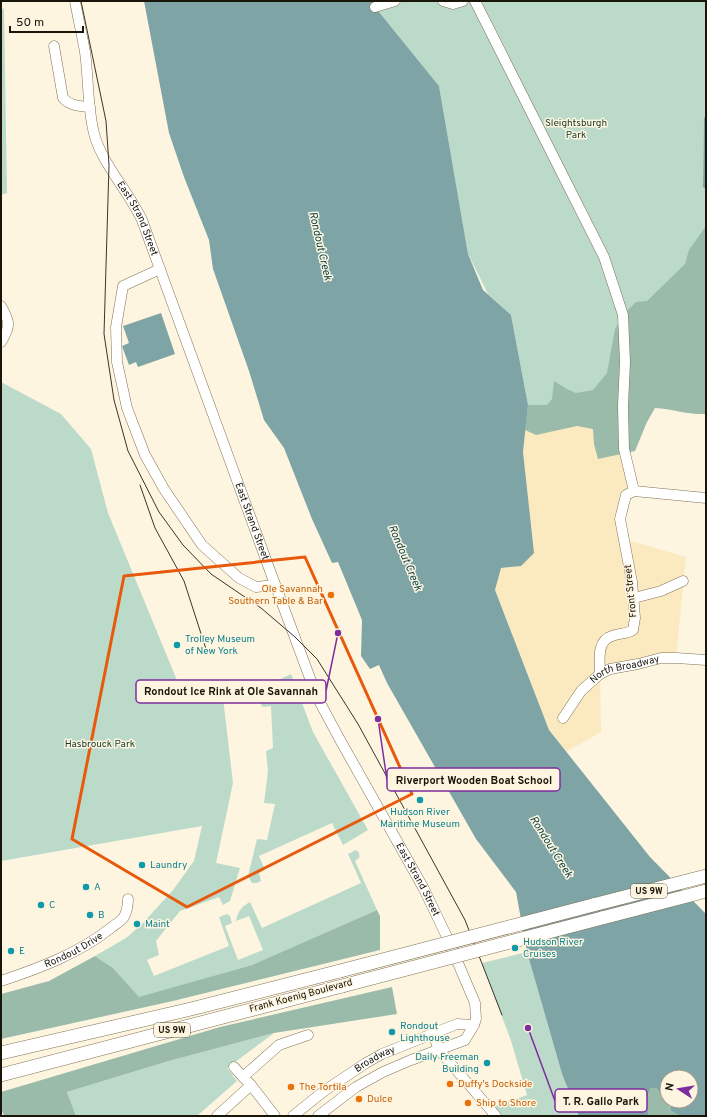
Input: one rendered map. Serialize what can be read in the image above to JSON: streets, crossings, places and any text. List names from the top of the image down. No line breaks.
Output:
{"streets":{"main road":["US 9W","Frank Koenig Boulevard"],"street":["East Strand Street","Front Street","North Broadway","Rondout Drive","Broadway"]},"crossings":[["East Strand Street","Broadway"],["Front Street","North Broadway"]],"water":["Rondout Creek"],"parks":["Sleightsburgh Park","Hasbrouck Park"],"places":["Ole Savannah Southern Table & Bar","Rondout Ice Rink at Ole Savannah","Trolley Museum of New York","Riverport Wooden Boat School","Hudson River Maritime Museum","Laundry","A","C","B","Maint","Hudson River Cruises","E","T. R. Gallo Park","Rondout Lighthouse","Daily Freeman Building","Duffy's Dockside","The Tortila","Dulce","Ship to Shore"],"scale_bar":"50 m","north":"left"}
